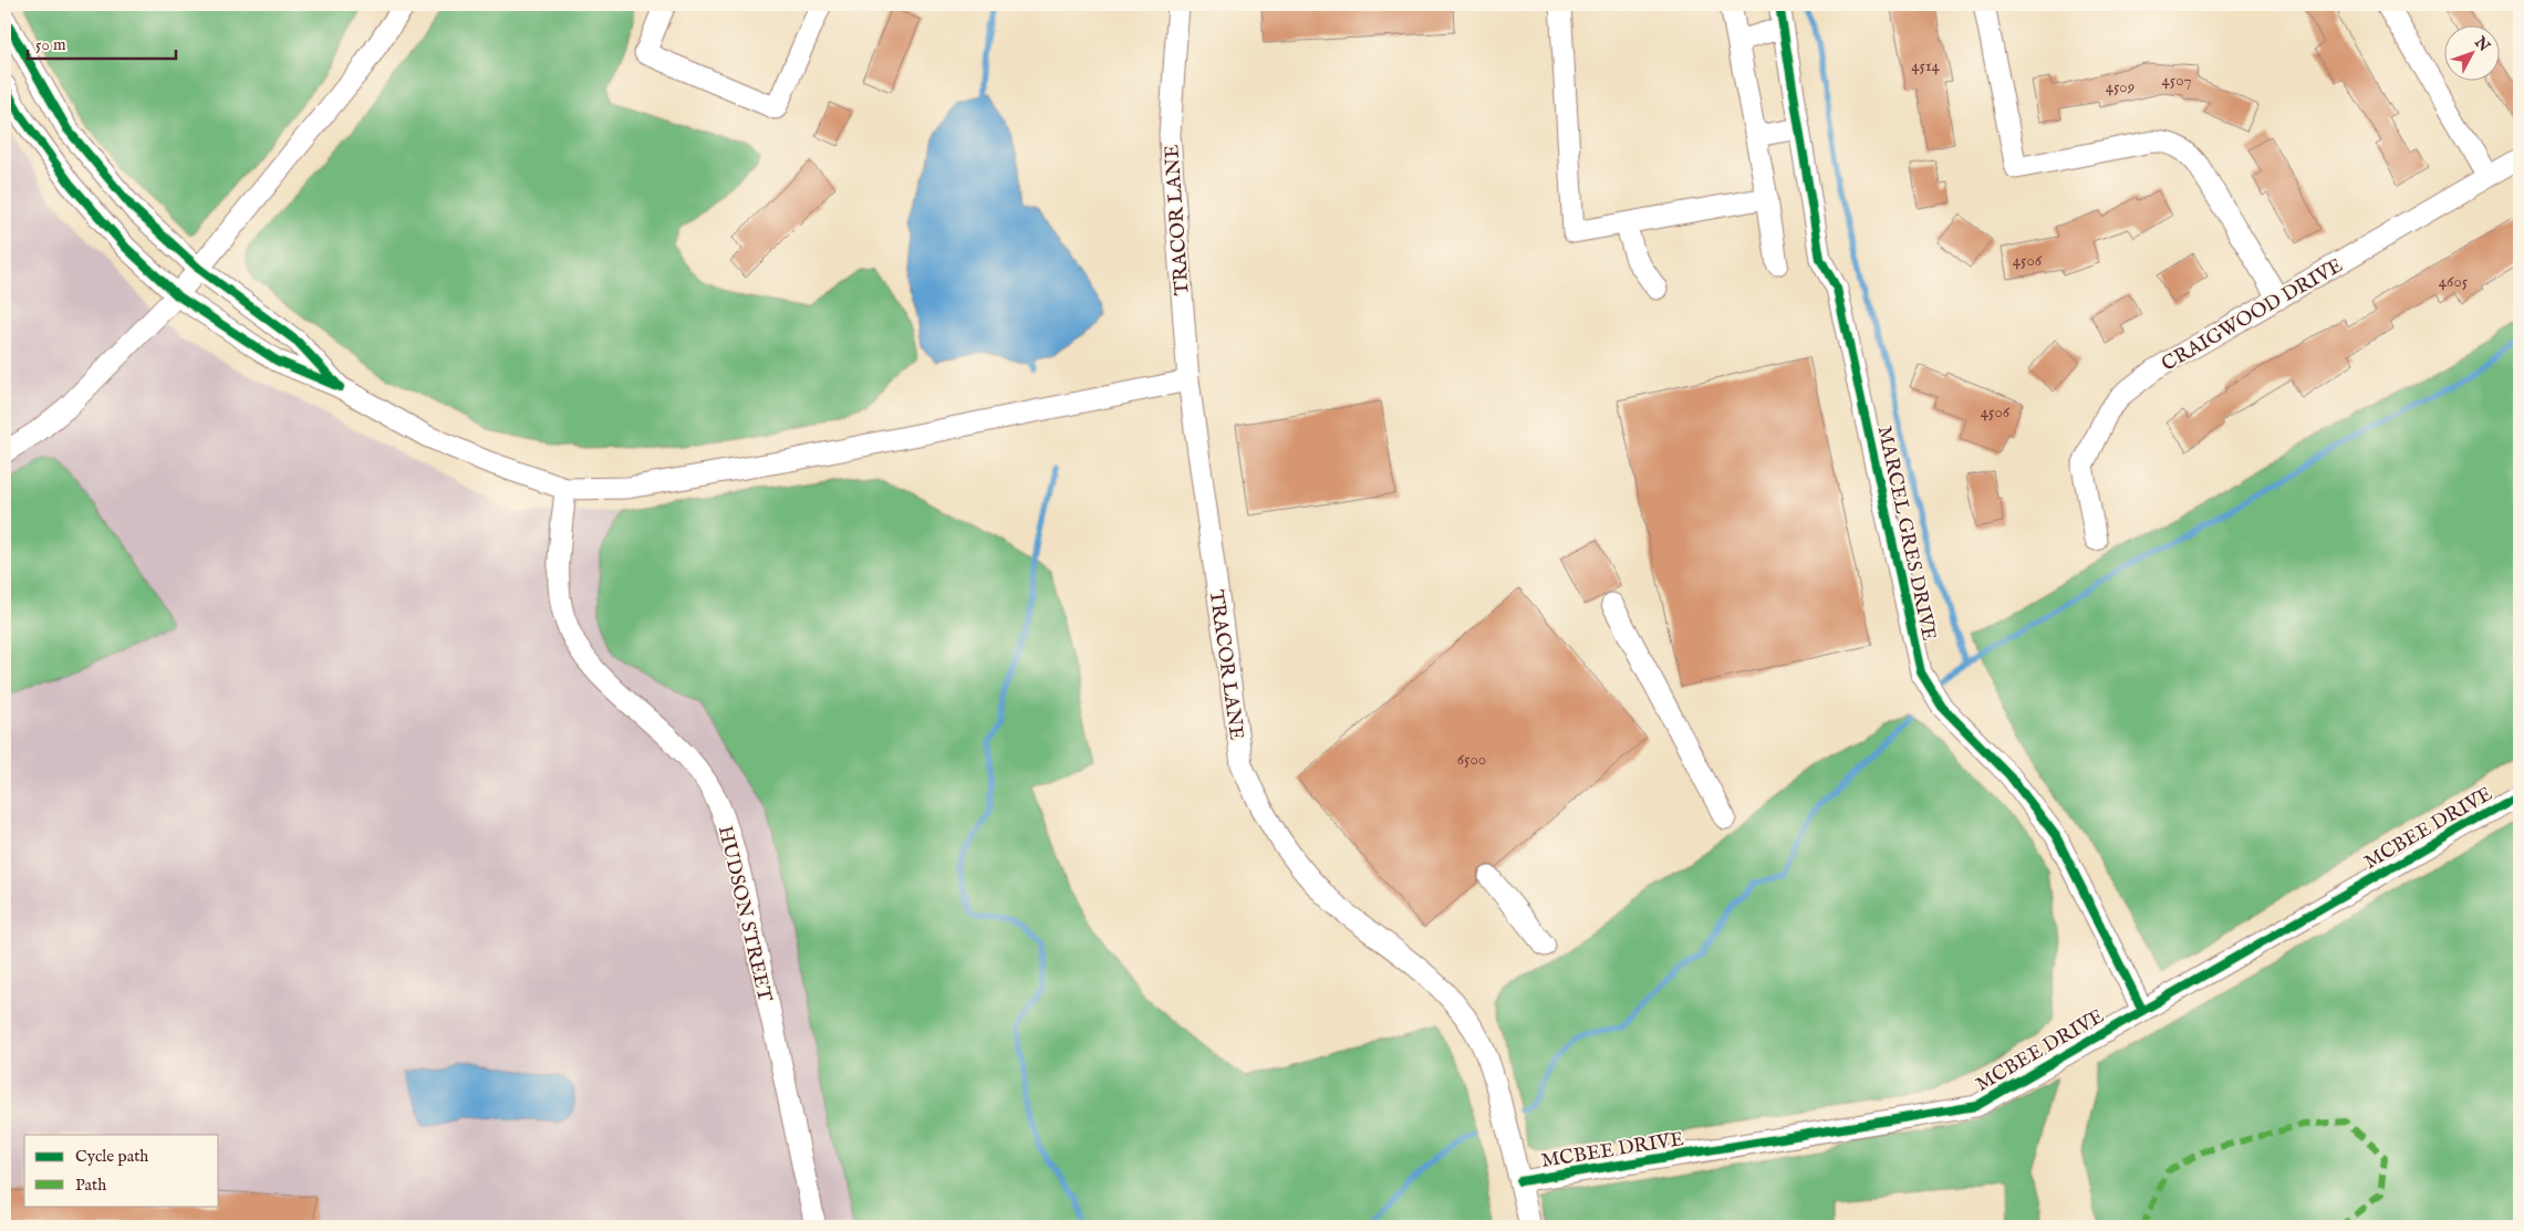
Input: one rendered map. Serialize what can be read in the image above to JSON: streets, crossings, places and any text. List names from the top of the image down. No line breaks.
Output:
{"streets":{"street":["TRACOR LANE","CRAIGWOOD DRIVE","MARCEL GRES DRIVE","MCBEE DRIVE","HUDSON STREET"]},"crossings":[["TRACOR LANE","MCBEE DRIVE"],["MARCEL GRES DRIVE","MCBEE DRIVE"]],"house_numbers":["4514","4507","4509","4506","4605","4506","6500"],"legend":["Cycle path","Path"],"scale_bar":"50 m","north":"top right"}
